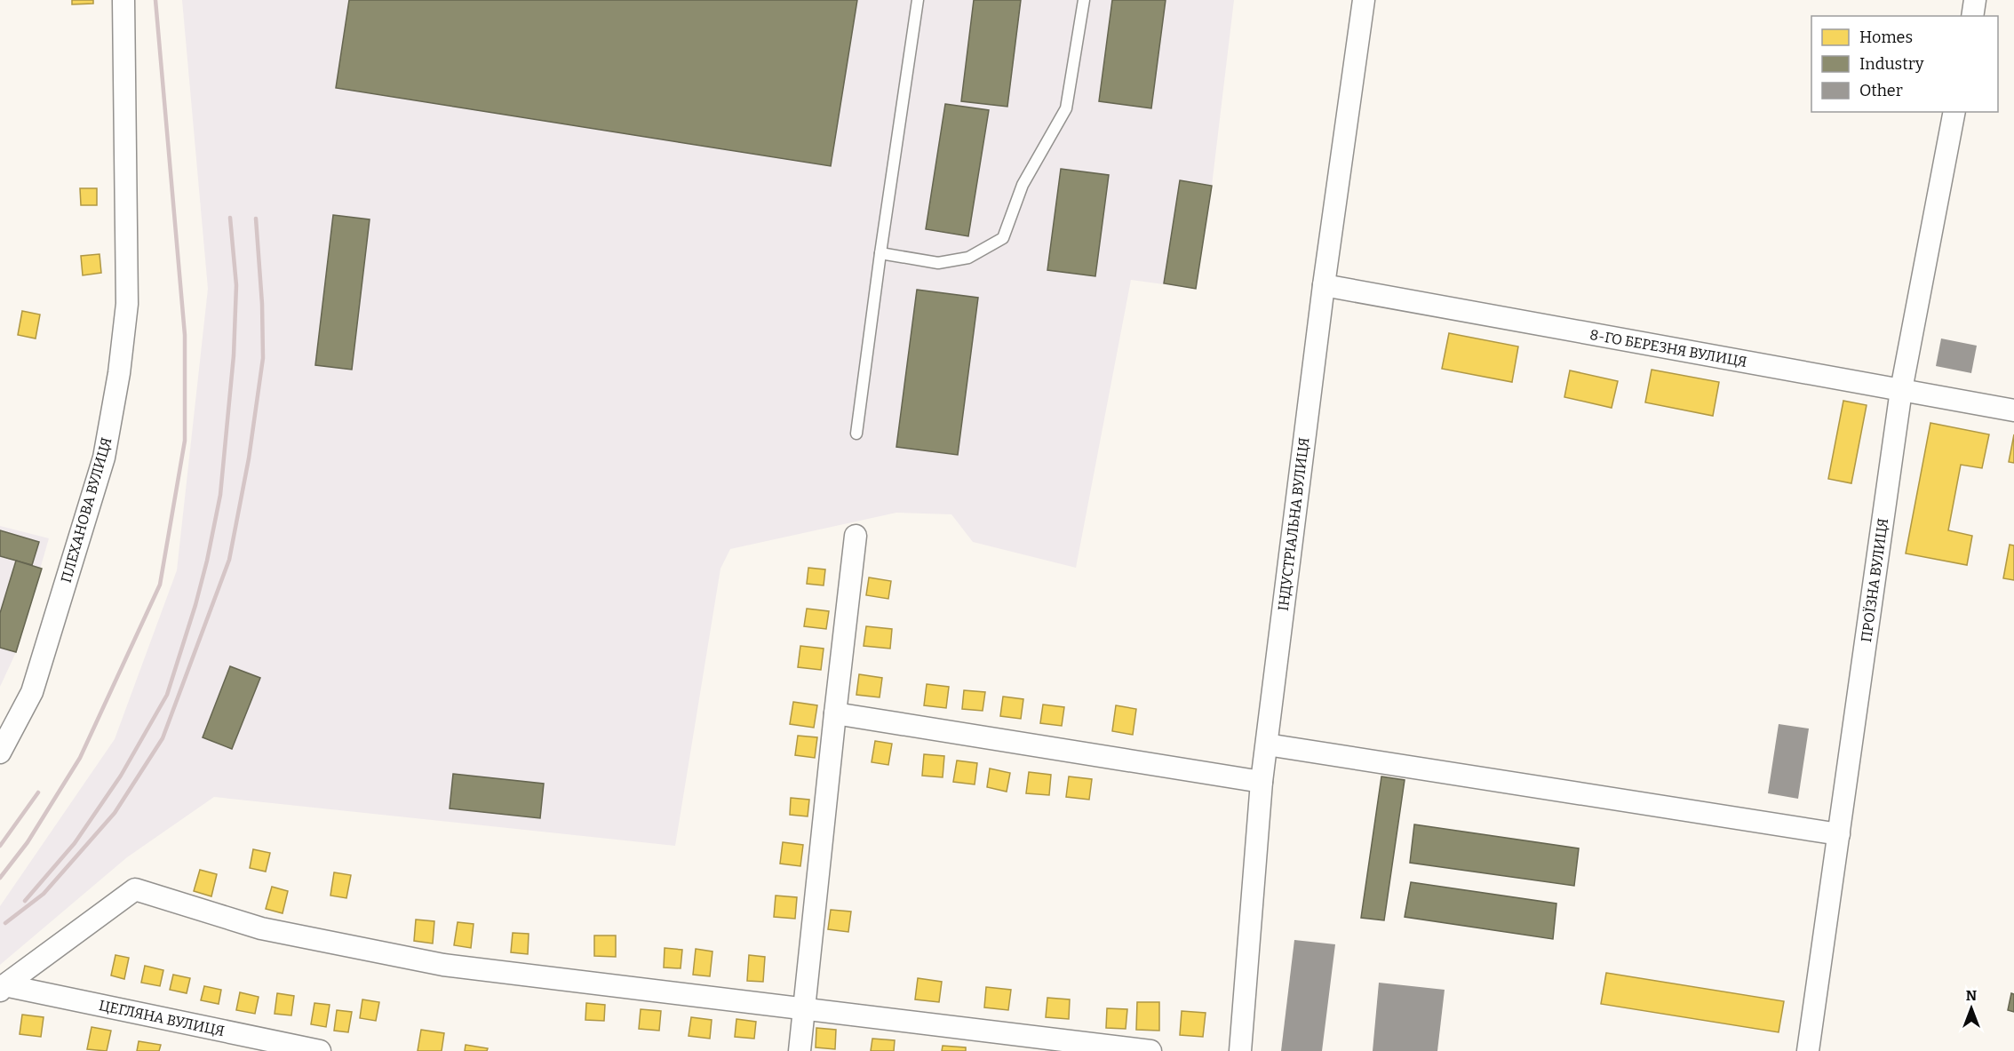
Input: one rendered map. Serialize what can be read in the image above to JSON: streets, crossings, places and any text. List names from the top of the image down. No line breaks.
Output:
{"streets":{"street":["8-ГО БЕРЕЗНЯ ВУЛИЦЯ","ПЛЕХАНОВА ВУЛИЦЯ","ІНДУСТРІАЛЬНА ВУЛИЦЯ","ПРОЇЗНА ВУЛИЦЯ","ЦЕГЛЯНА ВУЛИЦЯ"]},"crossings":[["8-ГО БЕРЕЗНЯ ВУЛИЦЯ","ІНДУСТРІАЛЬНА ВУЛИЦЯ"],["8-ГО БЕРЕЗНЯ ВУЛИЦЯ","ПРОЇЗНА ВУЛИЦЯ"]],"legend":["Homes","Industry","Other"],"north":"top"}
